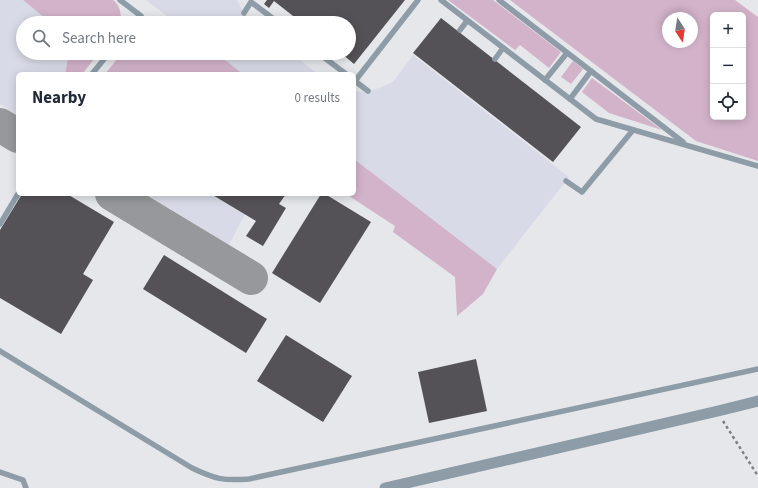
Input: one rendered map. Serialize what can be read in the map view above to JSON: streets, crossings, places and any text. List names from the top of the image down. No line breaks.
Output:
{"north":"bottom","page":{"map_buttons":["+","−"],"search":"Search here","heading":["Nearby","0 results"]}}
